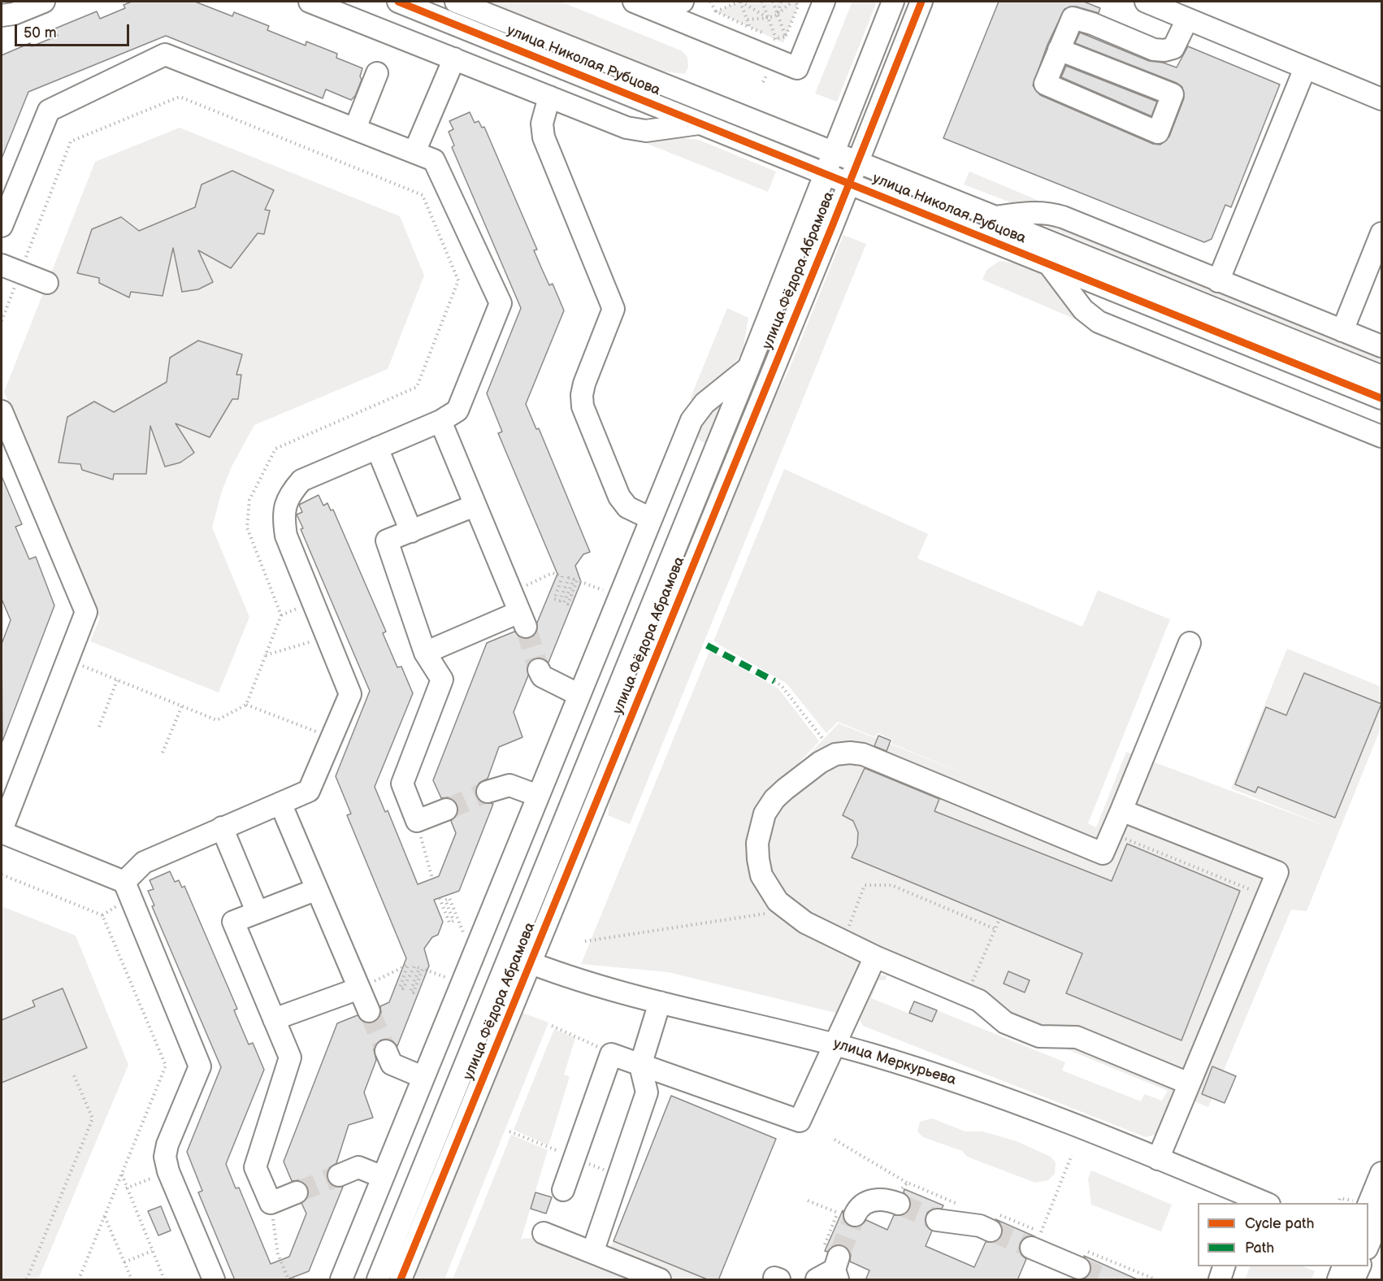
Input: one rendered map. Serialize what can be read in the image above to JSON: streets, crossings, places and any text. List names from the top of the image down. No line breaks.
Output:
{"streets":{"street":["улица Николая Рубцова","улица Фёдора Абрамова","улица Меркурьева"]},"crossings":[["улица Николая Рубцова","улица Фёдора Абрамова"],["улица Фёдора Абрамова","улица Меркурьева"]],"legend":["Cycle path","Path"],"scale_bar":"50 m"}
